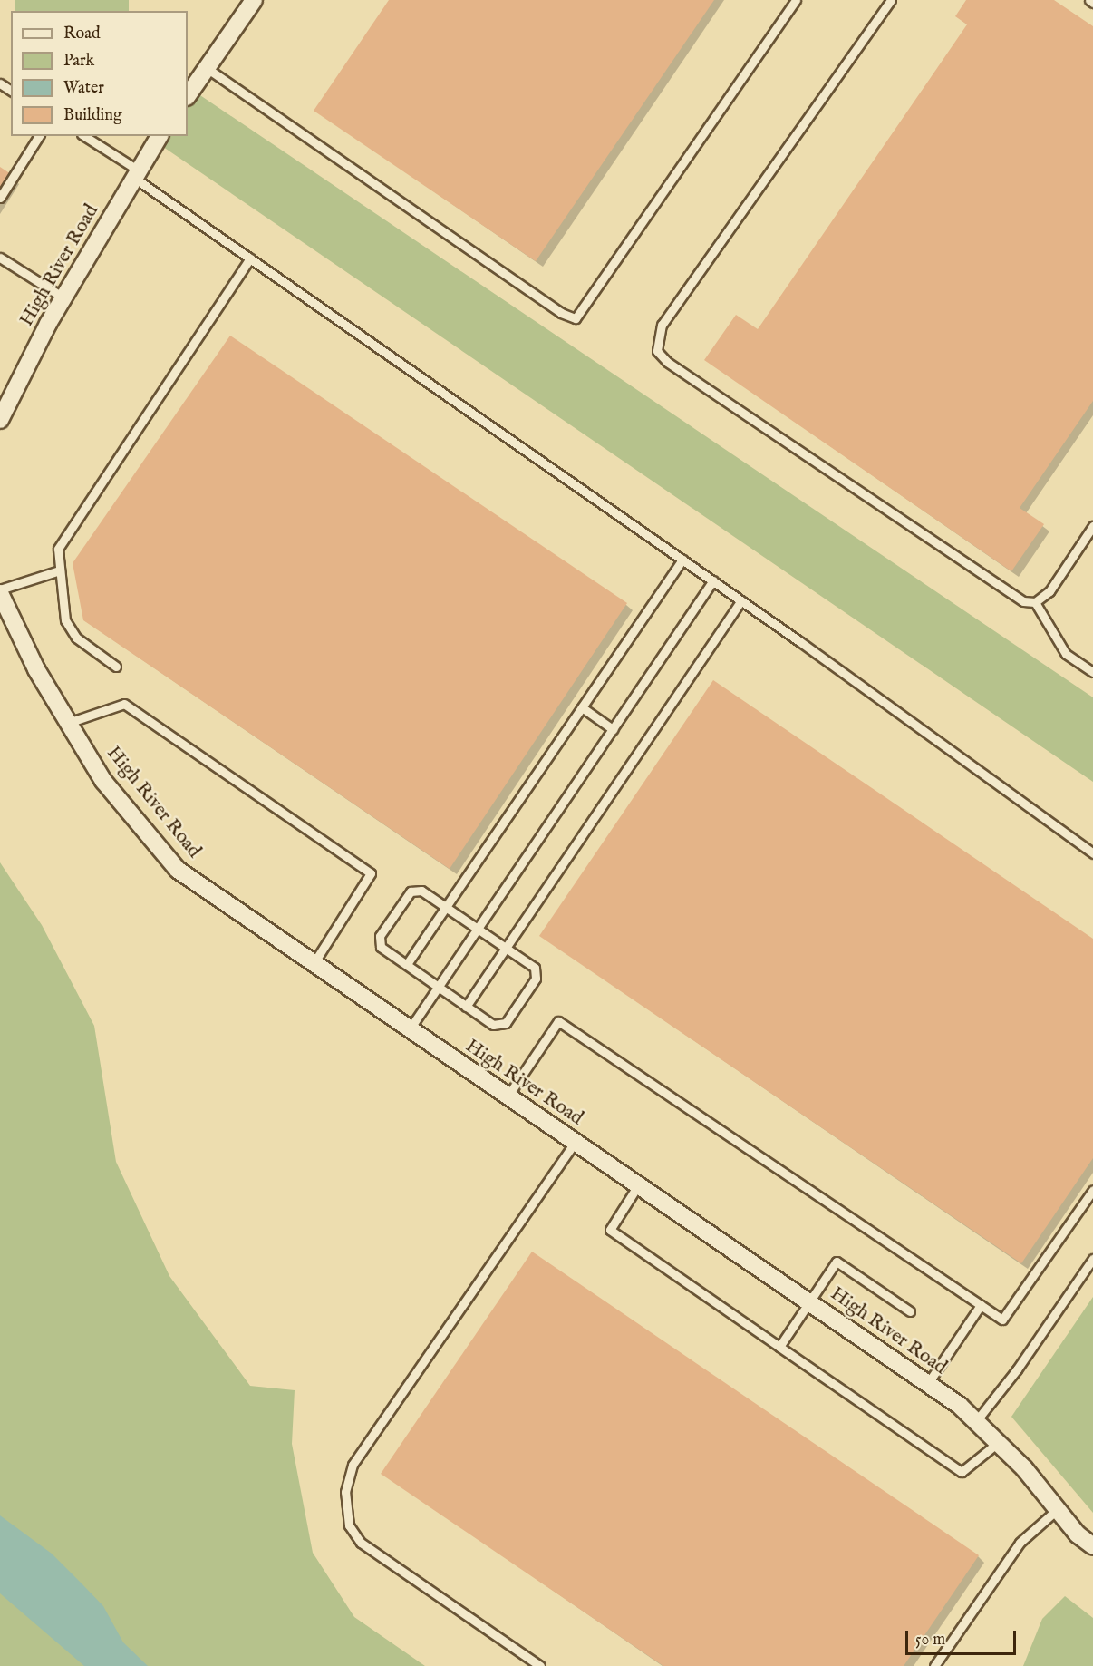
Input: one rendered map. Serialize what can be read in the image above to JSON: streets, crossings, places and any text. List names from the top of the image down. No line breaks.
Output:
{"streets":{"street":["High River Road"]},"legend":["Road","Park","Water","Building"],"scale_bar":"50 m"}
